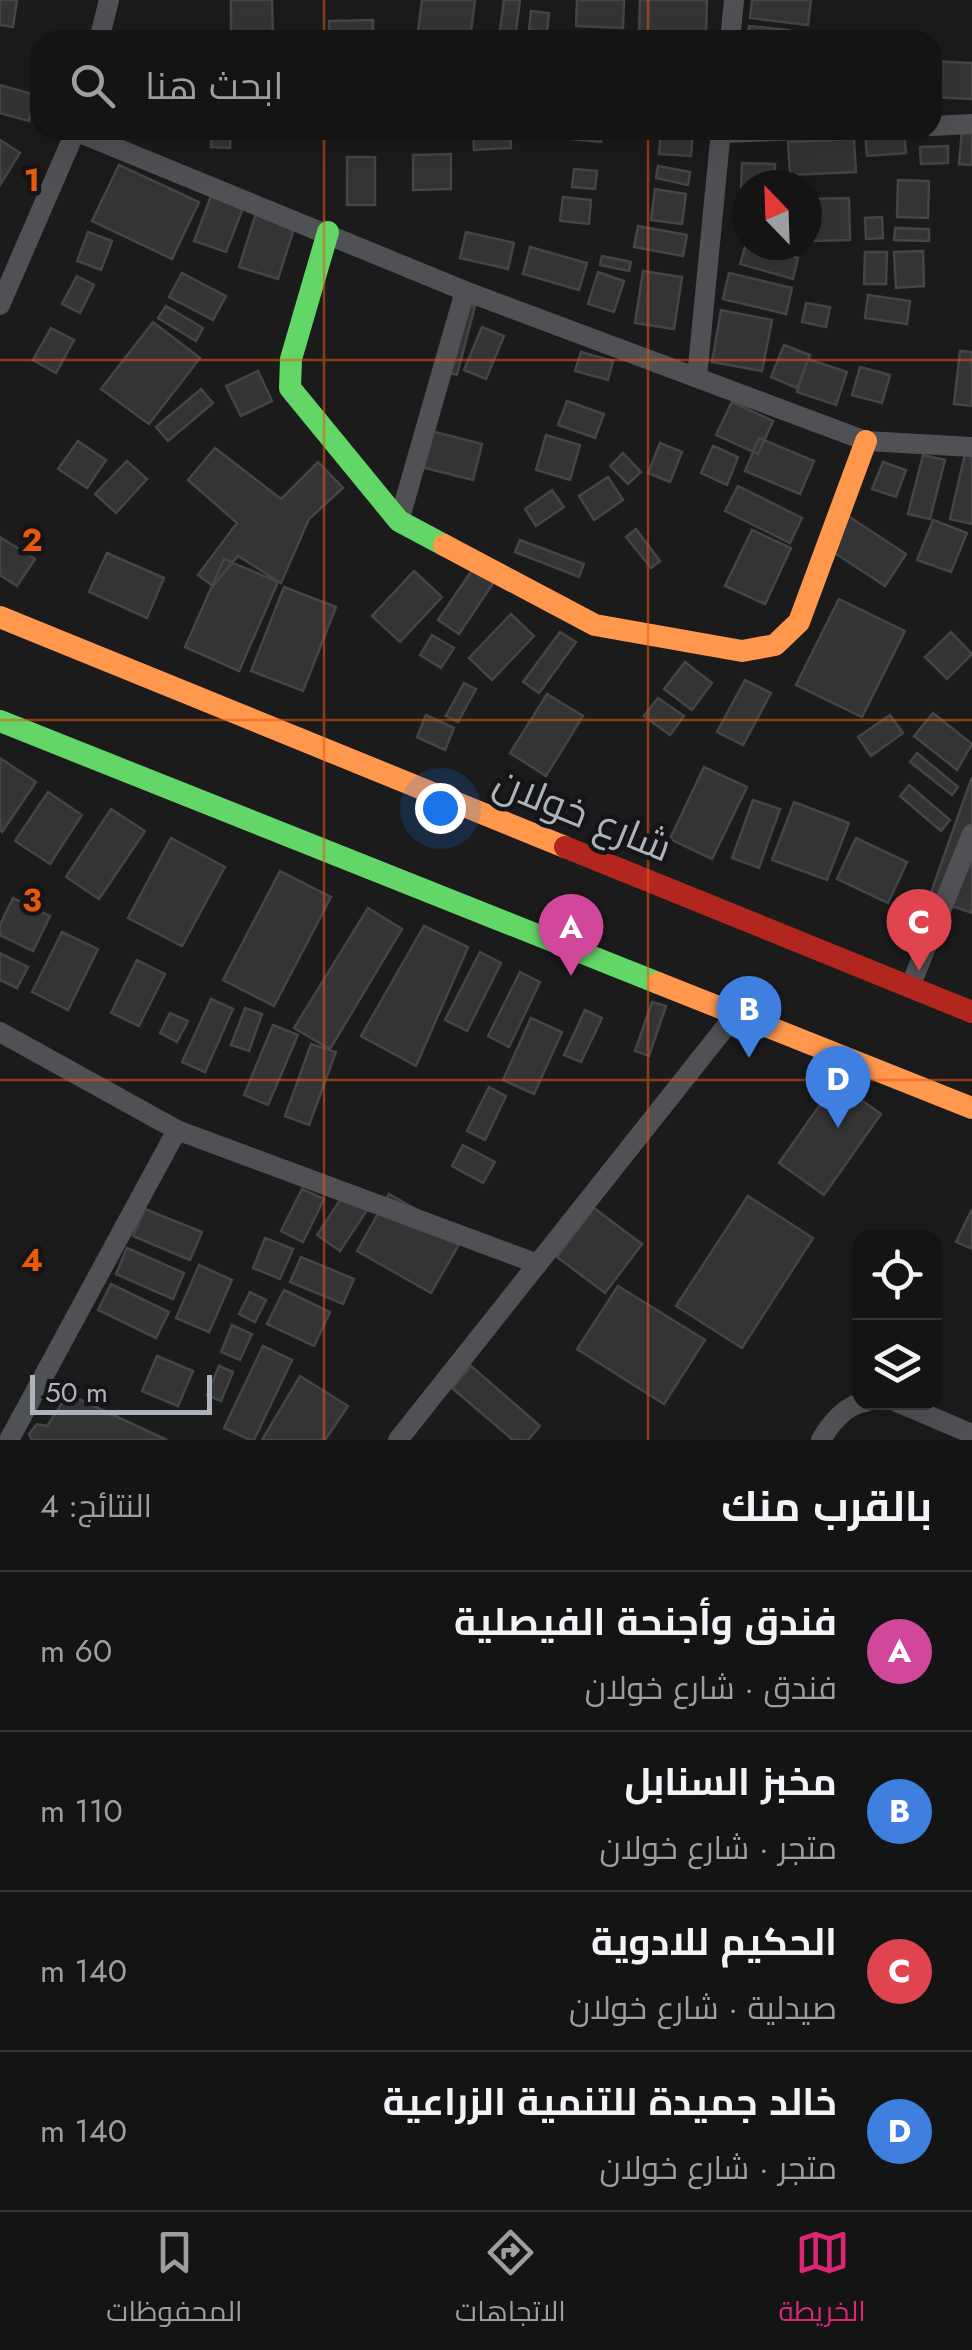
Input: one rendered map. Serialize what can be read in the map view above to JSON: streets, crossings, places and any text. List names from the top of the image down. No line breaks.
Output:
{"streets":{"main road":["شارع خولان"]},"scale_bar":"50 m","north":"top left","page":{"search":"ابحث هنا","pins":["C","A","B","D"],"scale":"50 m","heading":["بالقرب منك","النتائج: 4"],"list":[{"mark":"A","name":"فندق وأجنحة الفيصلية","note":"فندق · شارع خولان","value":"60 m"},{"mark":"B","name":"مخبز السنابل","note":"متجر · شارع خولان","value":"110 m"},{"mark":"C","name":"الحكيم للادوية","note":"صيدلية · شارع خولان","value":"140 m"},{"mark":"D","name":"خالد جميدة للتنمية الزراعية","note":"متجر · شارع خولان","value":"140 m"}],"nav":["الخريطة","الاتجاهات","المحفوظات"]},"grid":{"rows":["1","2","3","4"]}}
